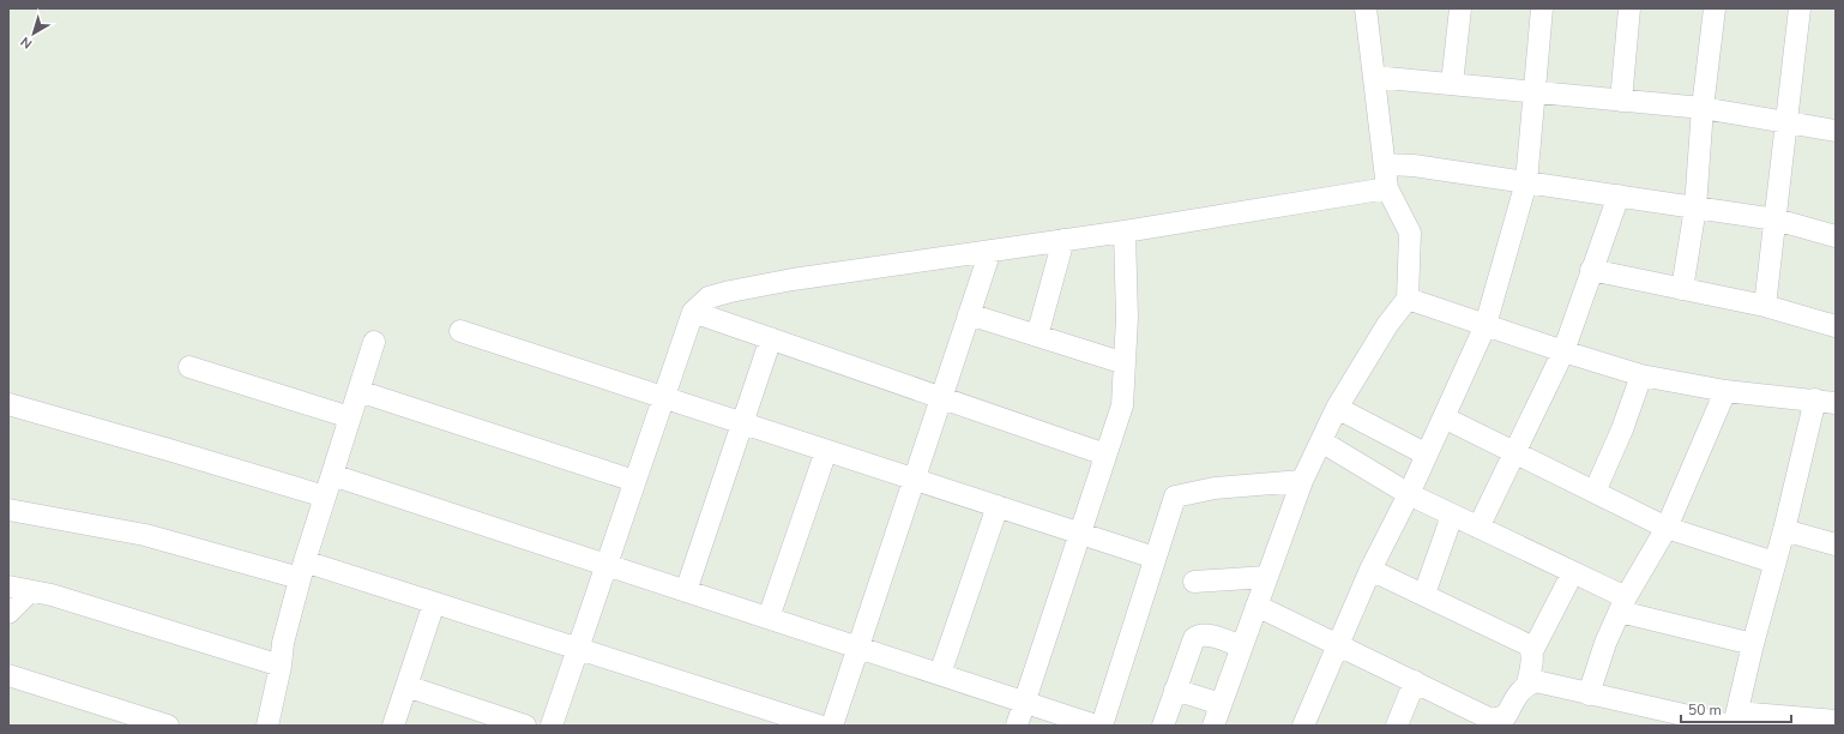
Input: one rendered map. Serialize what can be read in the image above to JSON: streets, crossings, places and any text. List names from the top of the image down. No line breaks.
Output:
{"scale_bar":"50 m","north":"bottom left"}
